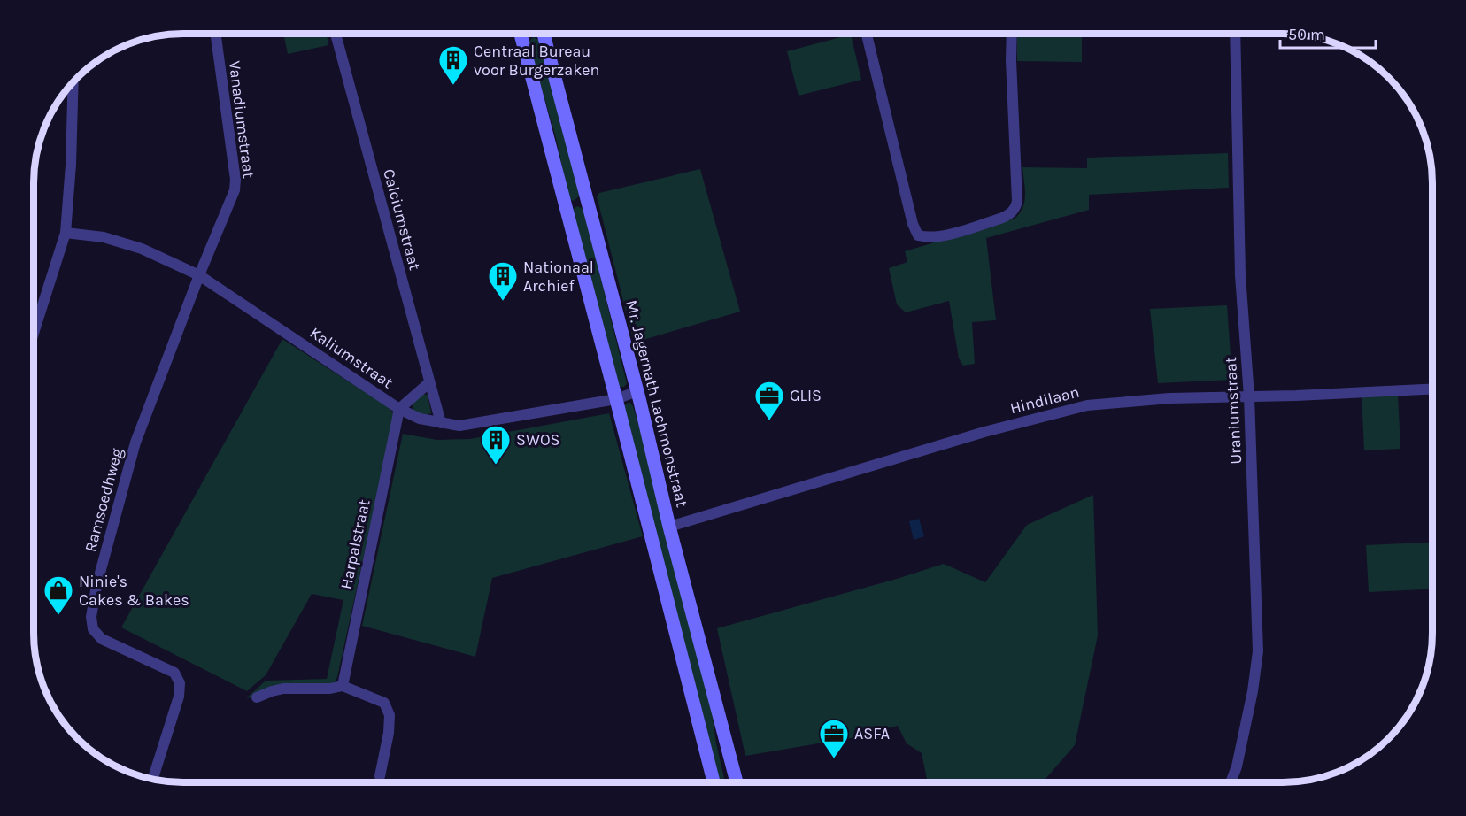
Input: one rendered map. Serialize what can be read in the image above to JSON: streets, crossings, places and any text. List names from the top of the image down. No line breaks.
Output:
{"streets":{"main road":["Mr. Jagernath Lachmonstraat"],"street":["Vanadiumstraat","Calciumstraat","Kaliumstraat","Hindilaan","Uraniumstraat","Ramsoedhweg","Harpalstraat"]},"crossings":[["Vanadiumstraat","Kaliumstraat"],["Vanadiumstraat","Ramsoedhweg"],["Calciumstraat","Kaliumstraat"],["Kaliumstraat","Mr. Jagernath Lachmonstraat"],["Kaliumstraat","Ramsoedhweg"],["Kaliumstraat","Harpalstraat"],["Hindilaan","Mr. Jagernath Lachmonstraat"],["Hindilaan","Uraniumstraat"]],"places":{"building":["Centraal Bureau voor Burgerzaken","Nationaal Archief","SWOS"],"office":["GLIS","ASFA"],"shop":["Ninie's Cakes & Bakes"]},"scale_bar":"50 m"}
